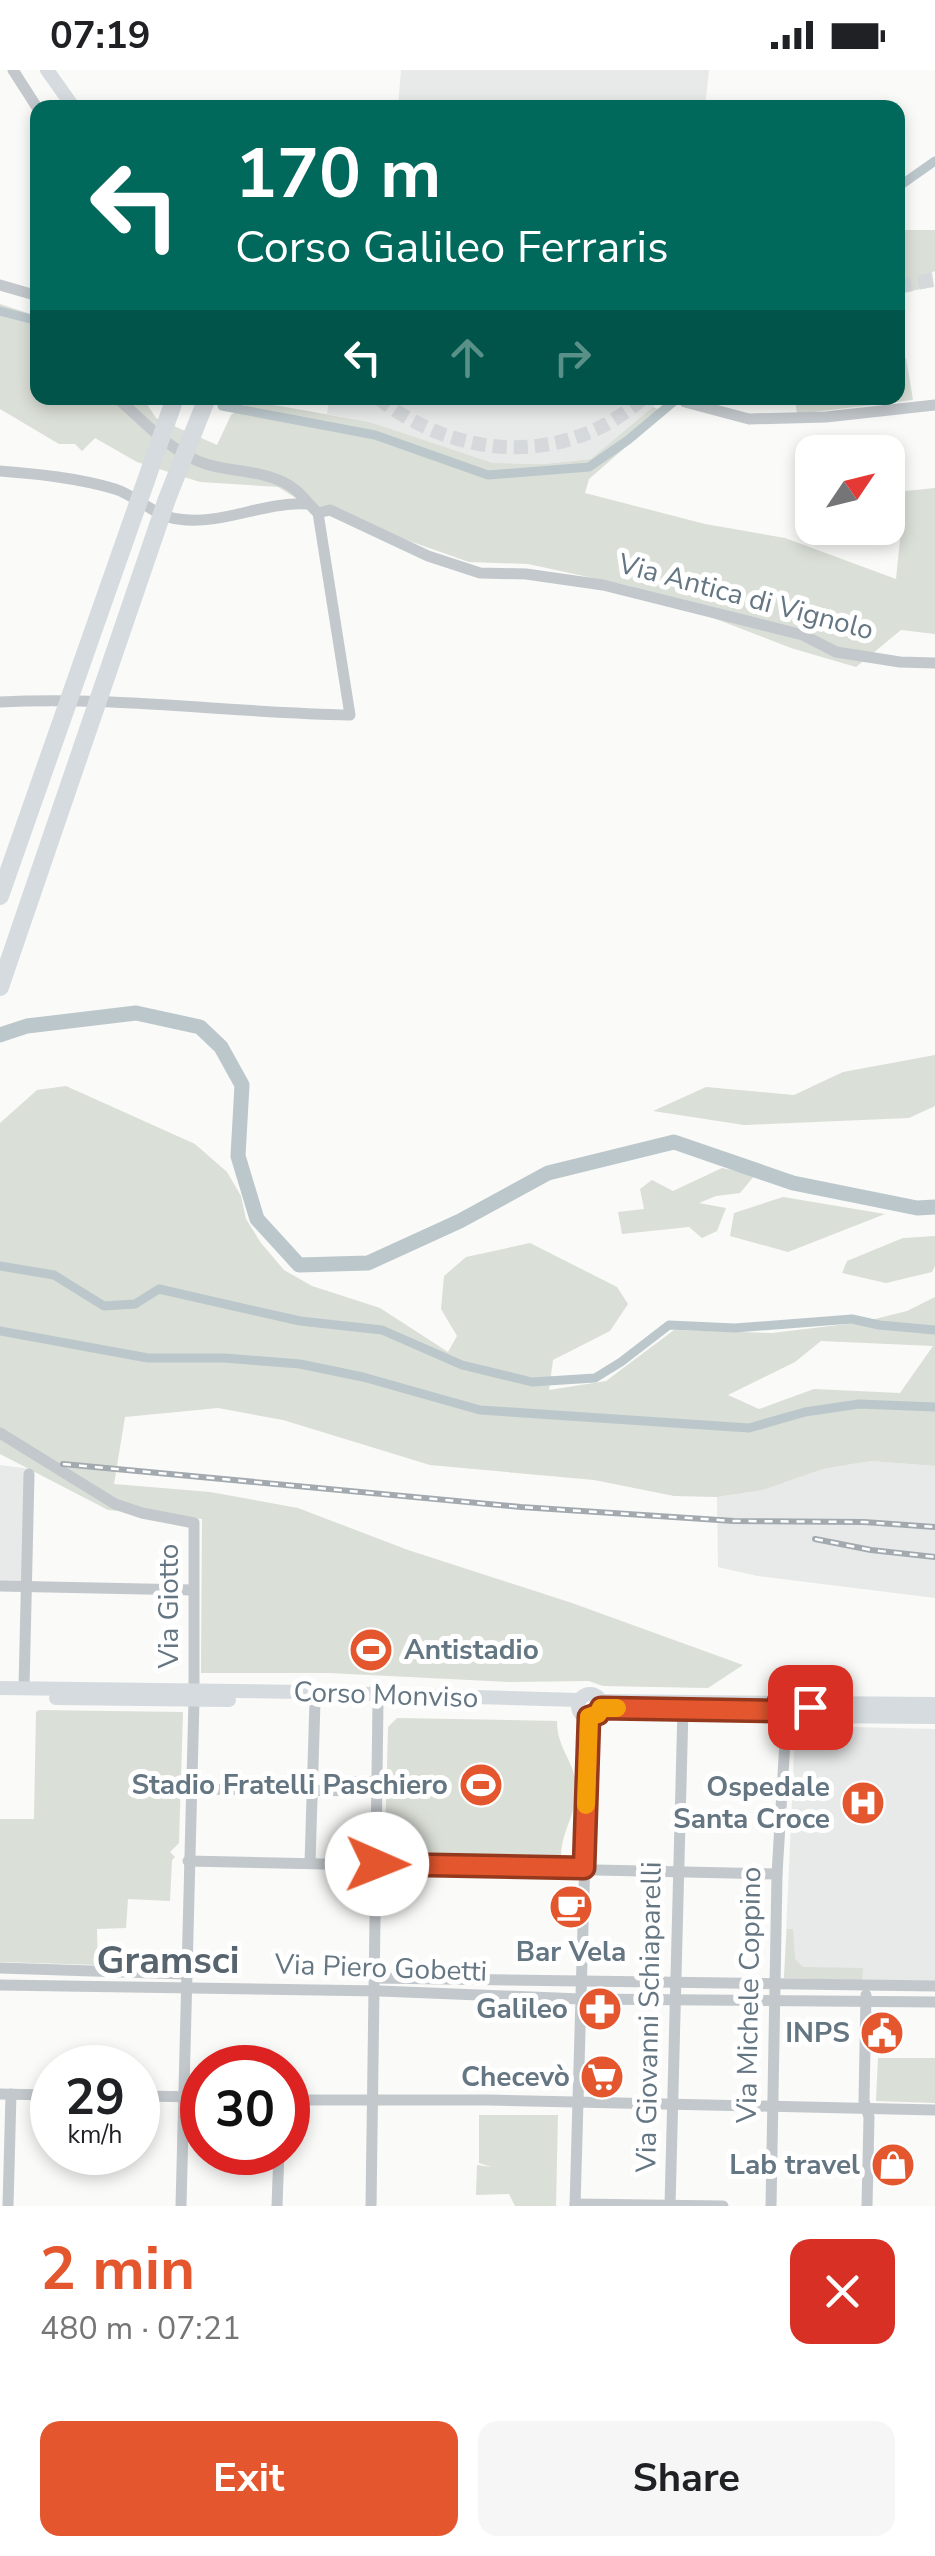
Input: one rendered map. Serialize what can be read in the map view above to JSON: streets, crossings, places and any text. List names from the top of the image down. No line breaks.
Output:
{"streets":{"main road":["Corso Monviso"],"street":["Via Antica di Vignolo","Via Giotto","Via Piero Gobetti","Via Michele Coppino","Via Giovanni Schiaparelli"]},"crossings":[["Via Giotto","Corso Monviso"],["Via Giotto","Via Piero Gobetti"],["Corso Monviso","Via Michele Coppino"],["Corso Monviso","Via Giovanni Schiaparelli"],["Via Piero Gobetti","Via Michele Coppino"],["Via Piero Gobetti","Via Giovanni Schiaparelli"]],"districts":["Gramsci"],"places":{"sports":["Antistadio","Stadio Fratelli Paschiero"],"hospital":["Ospedale Santa Croce"],"cafe":["Bar Vela"],"pharmacy":["Galileo"],"public building":["INPS"],"supermarket":["Checevò"],"shop":["Lab travel"]},"north":"top right","page":{"status":"07:19","turn":["170 m","Corso Galileo Ferraris"],"speed":"29 km/h","limit":"30","heading":["2 min","480 m · 07:21"],"buttons":["Exit","Share"]}}
